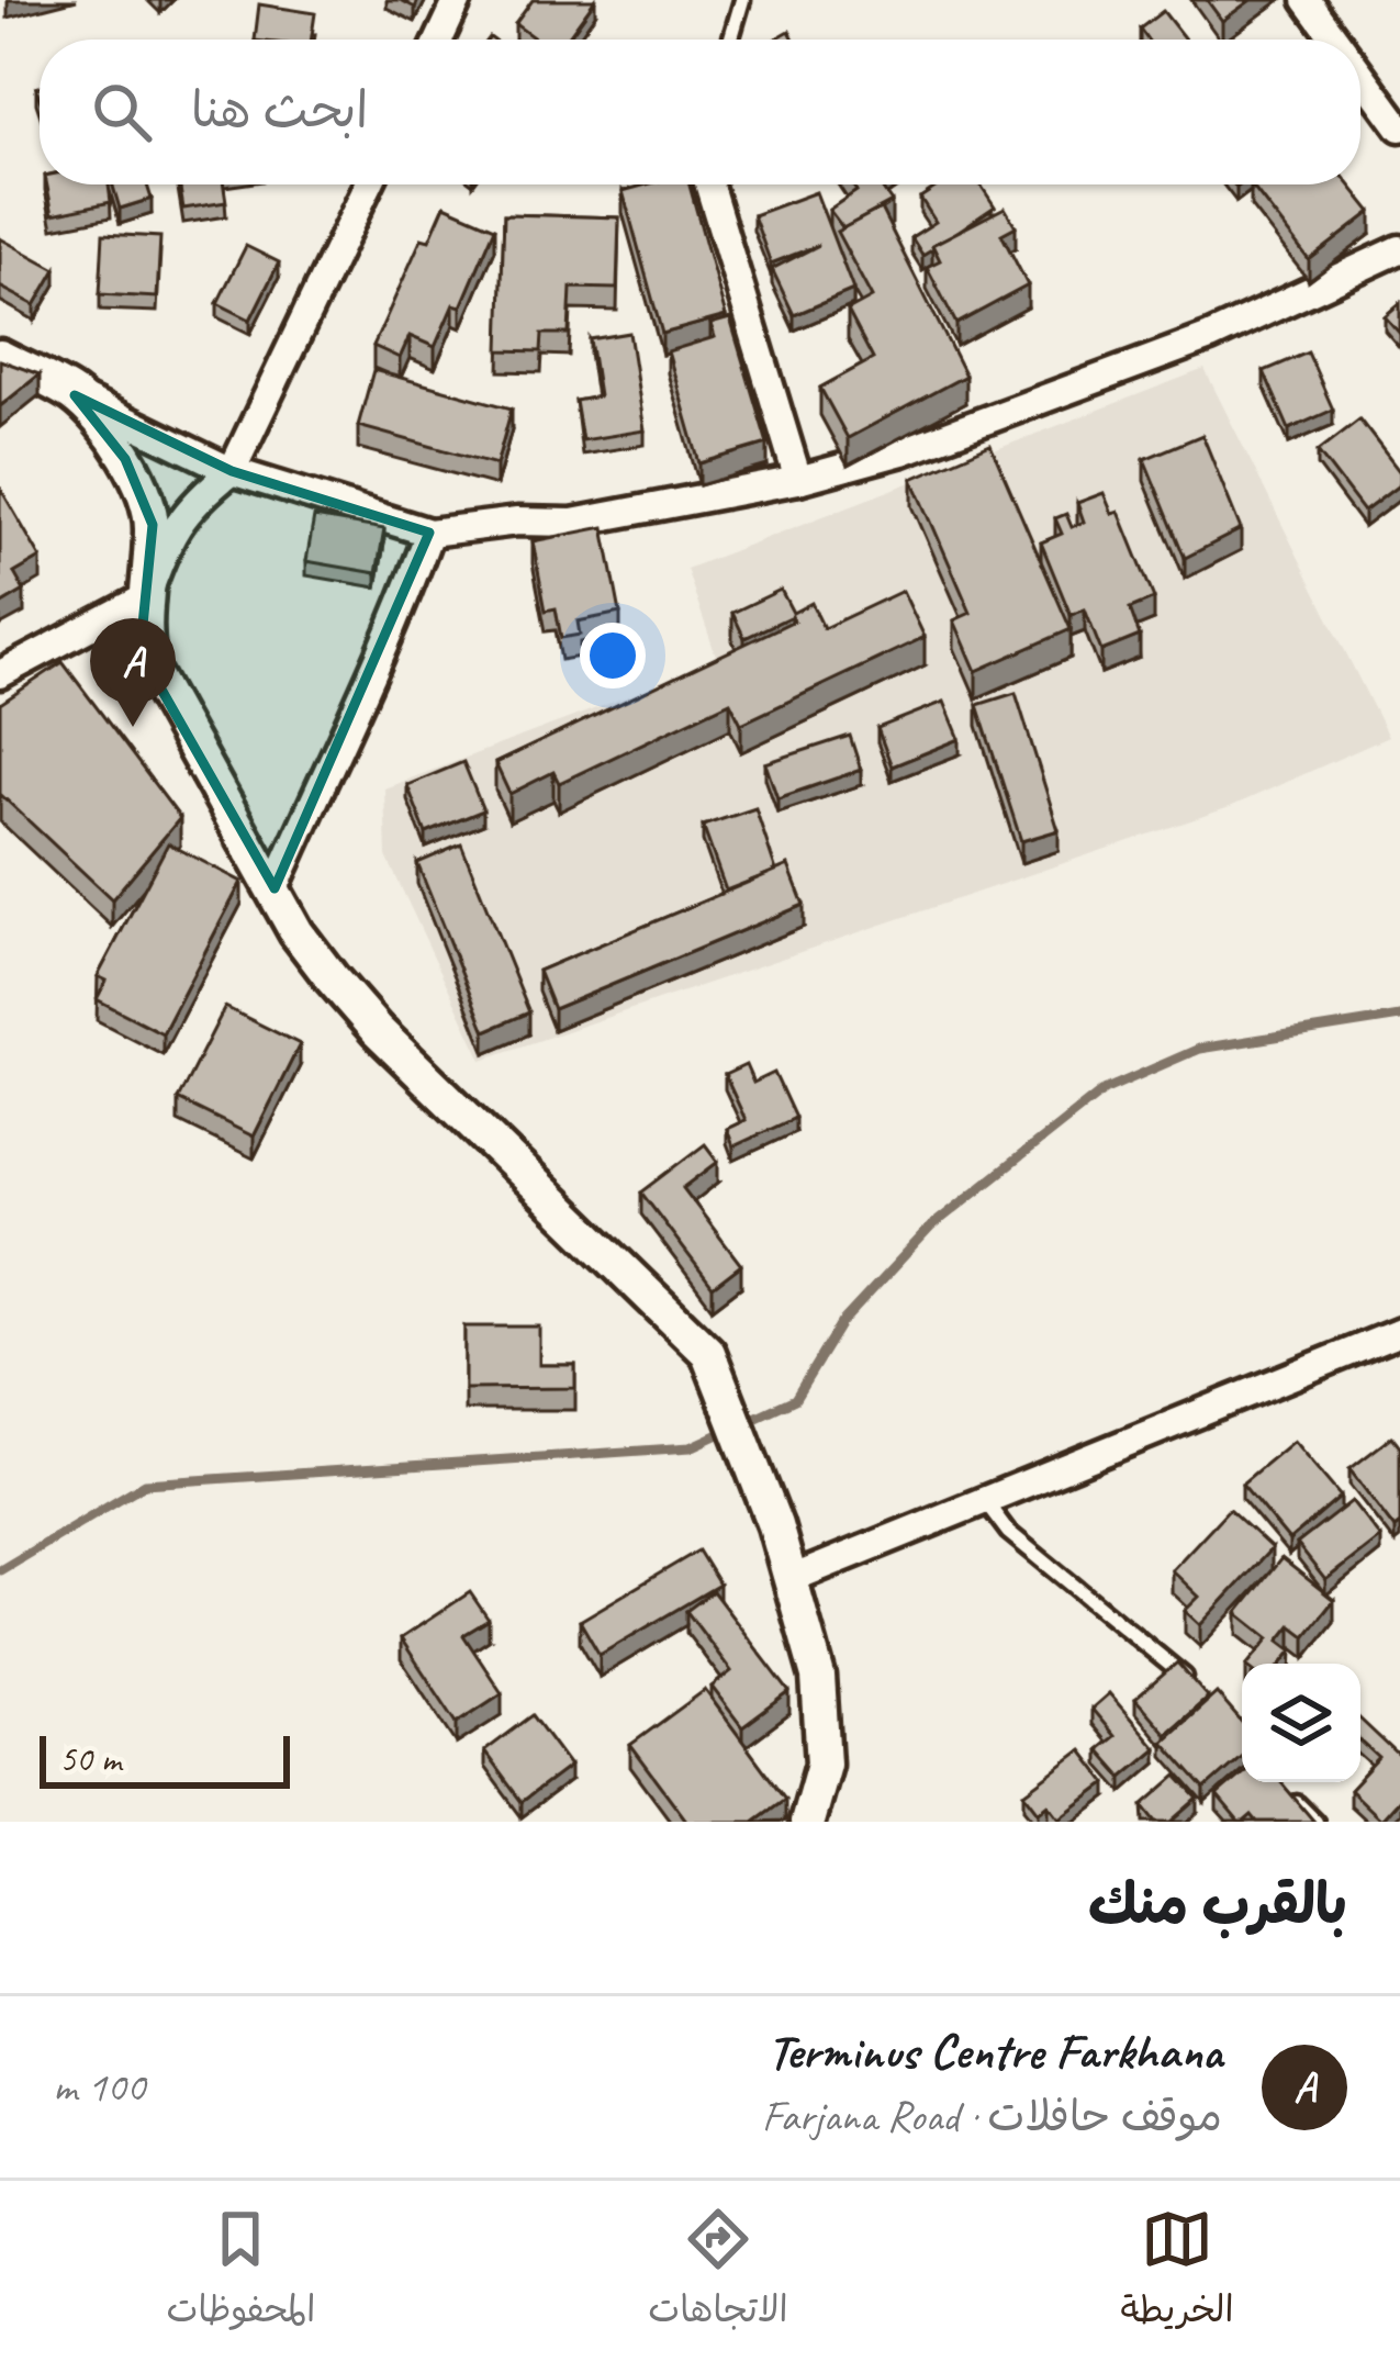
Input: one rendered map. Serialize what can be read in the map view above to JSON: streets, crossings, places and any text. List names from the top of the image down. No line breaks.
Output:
{"scale_bar":"50 m","page":{"search":"ابحث هنا","pins":"A","scale":"50 m","heading":"بالقرب منك","list":[{"mark":"A","name":"Terminus Centre Farkhana","note":"موقف حافلات · Farjana Road","value":"100 m"}],"nav":["الخريطة","الاتجاهات","المحفوظات"]}}
